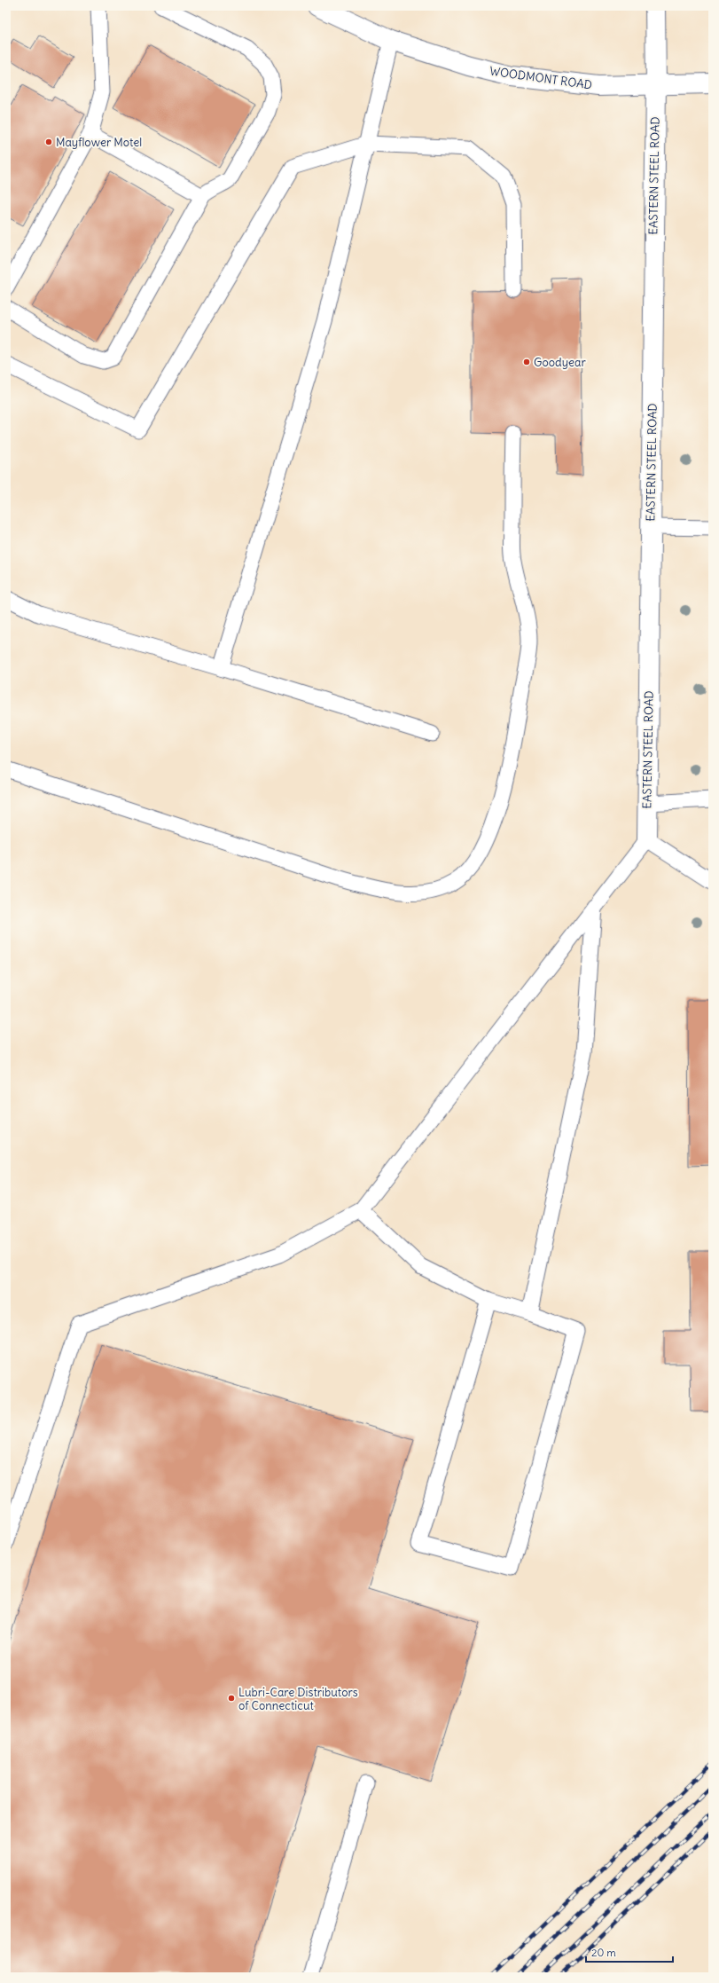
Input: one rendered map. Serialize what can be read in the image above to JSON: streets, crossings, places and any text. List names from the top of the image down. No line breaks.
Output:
{"streets":{"street":["WOODMONT ROAD","EASTERN STEEL ROAD"]},"crossings":[["WOODMONT ROAD","EASTERN STEEL ROAD"]],"places":["Mayflower Motel","Goodyear","Lubri-Care Distributors of Connecticut"],"scale_bar":"20 m"}
